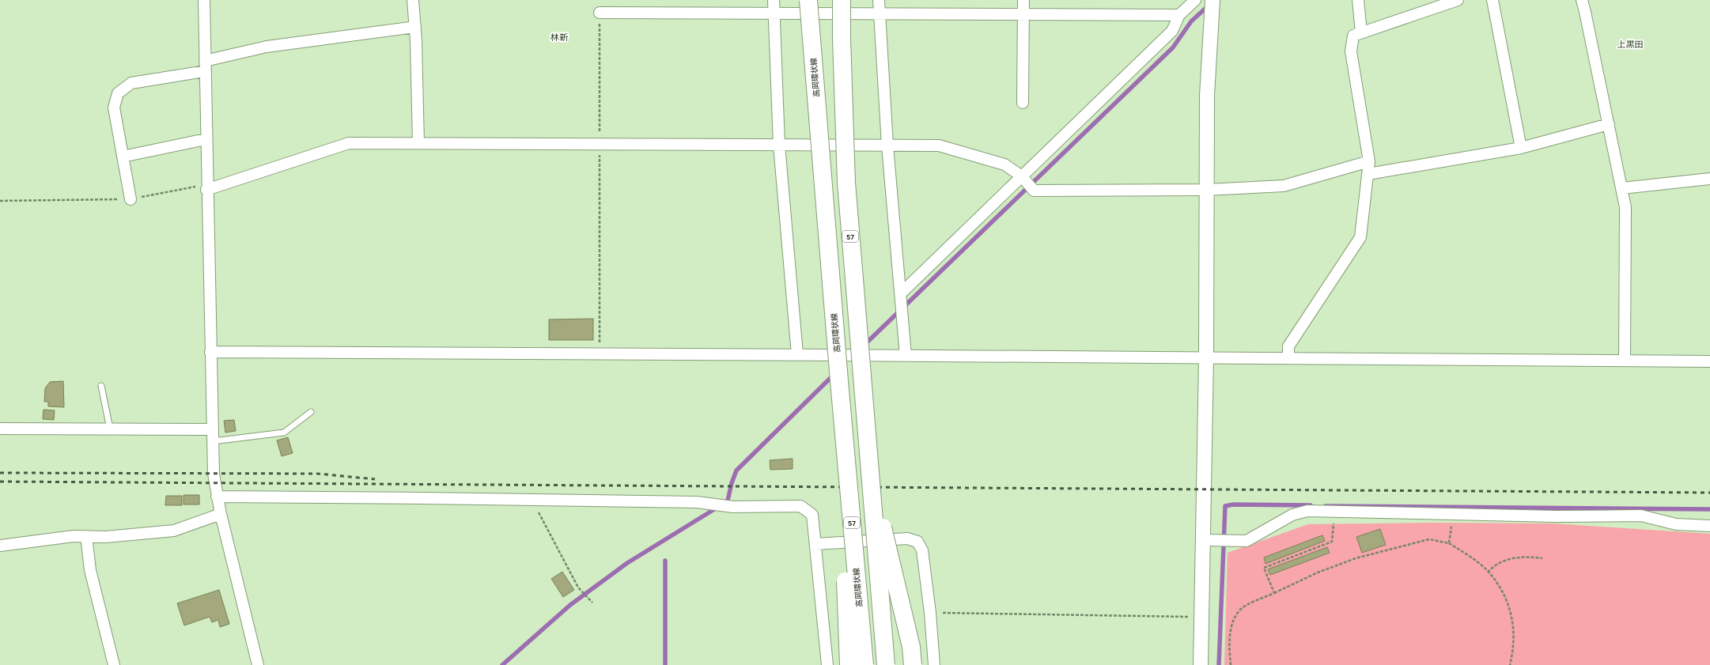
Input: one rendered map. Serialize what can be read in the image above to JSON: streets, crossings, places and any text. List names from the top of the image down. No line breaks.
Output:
{"streets":{"main road":["高岡環状線","57"]},"crossings":[["高岡環状線","57"]],"districts":["林新","上黒田"]}
